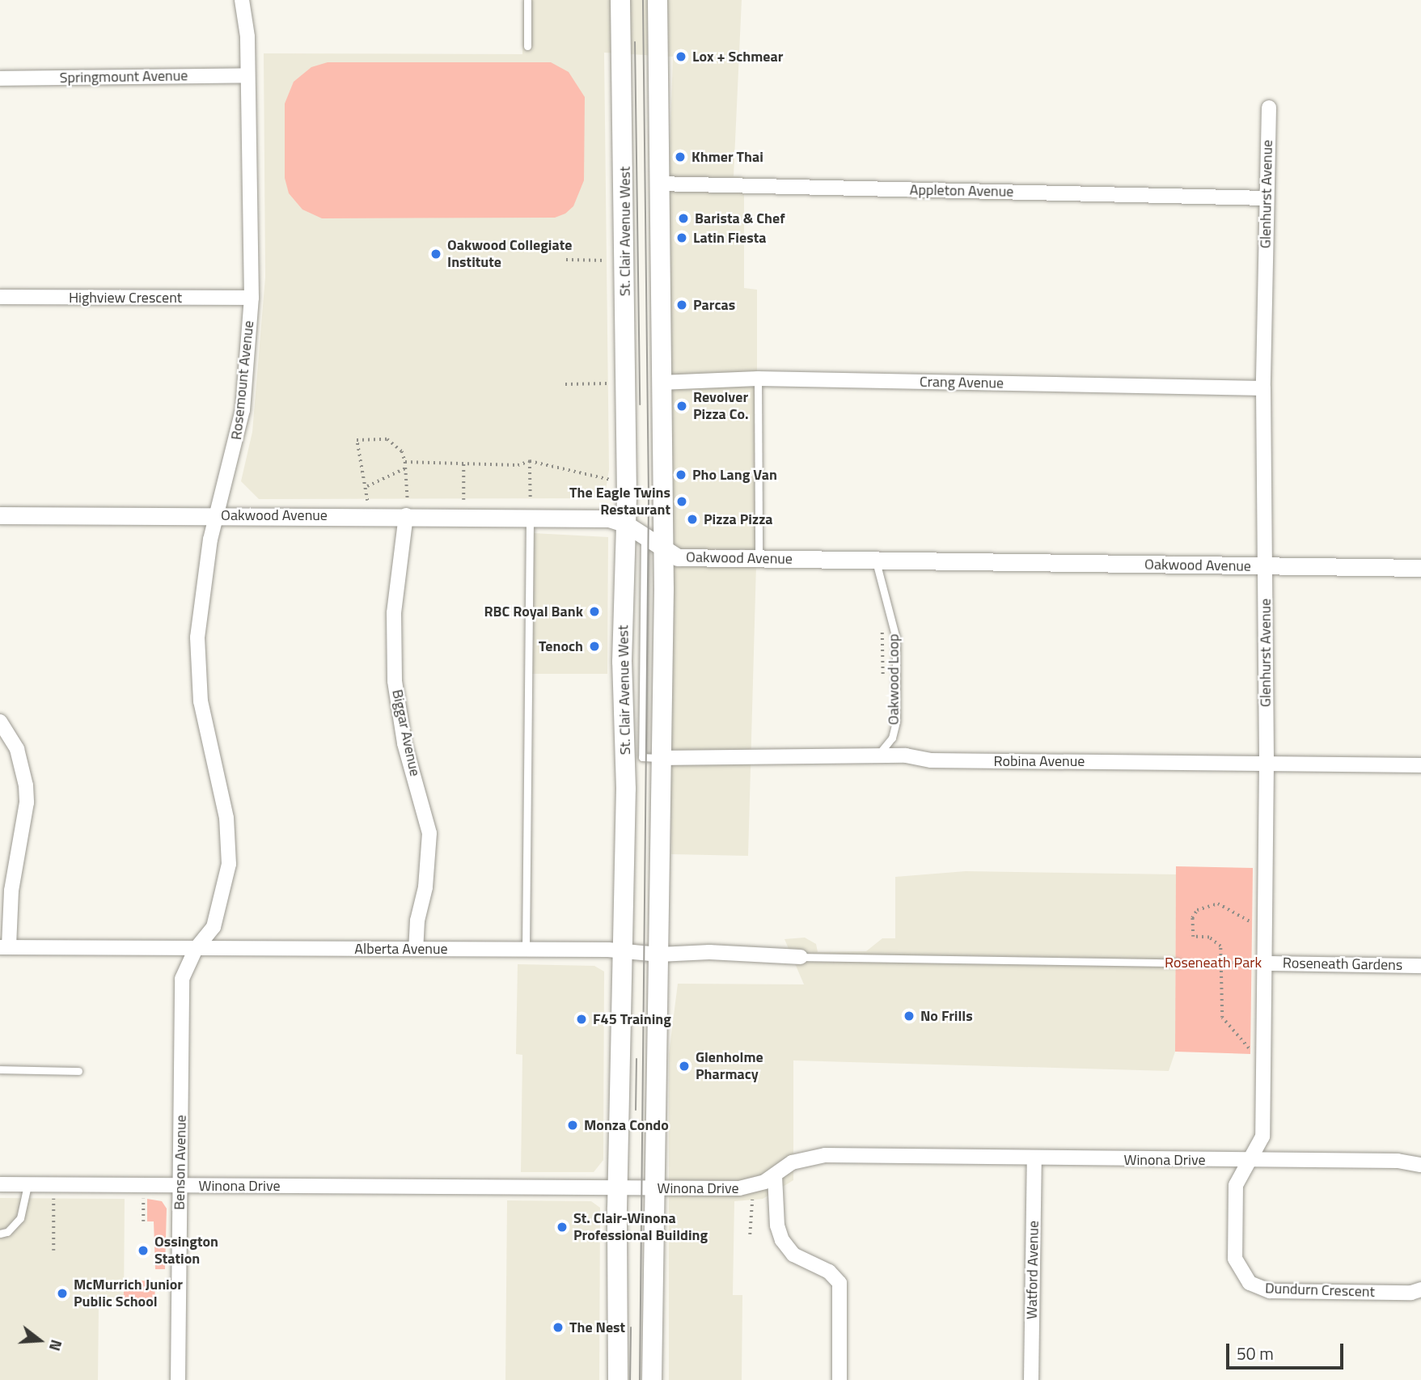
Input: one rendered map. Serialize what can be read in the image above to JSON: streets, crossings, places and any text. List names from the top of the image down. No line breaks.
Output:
{"streets":{"main road":["St. Clair Avenue West"],"street":["Springmount Avenue","Appleton Avenue","Glenhurst Avenue","Highview Crescent","Rosemount Avenue","Crang Avenue","Oakwood Avenue","Biggar Avenue","Robina Avenue","Alberta Avenue","Roseneath Gardens","Winona Drive","Benson Avenue","Watford Avenue","Dundurn Crescent"],"lane":["Oakwood Loop"]},"crossings":[["Springmount Avenue","Rosemount Avenue"],["Appleton Avenue","Glenhurst Avenue"],["Glenhurst Avenue","Crang Avenue"],["Glenhurst Avenue","Oakwood Avenue"],["Glenhurst Avenue","Robina Avenue"],["Glenhurst Avenue","Roseneath Gardens"],["Glenhurst Avenue","Winona Drive"],["Glenhurst Avenue","Dundurn Crescent"],["St. Clair Avenue West","Oakwood Avenue"],["St. Clair Avenue West","Alberta Avenue"],["St. Clair Avenue West","Winona Drive"],["Highview Crescent","Rosemount Avenue"],["Rosemount Avenue","Oakwood Avenue"],["Rosemount Avenue","Alberta Avenue"],["Rosemount Avenue","Benson Avenue"],["Oakwood Avenue","Oakwood Loop"],["Oakwood Avenue","Biggar Avenue"],["Oakwood Loop","Robina Avenue"],["Biggar Avenue","Alberta Avenue"],["Alberta Avenue","Benson Avenue"],["Winona Drive","Benson Avenue"],["Winona Drive","Watford Avenue"],["Winona Drive","Dundurn Crescent"]],"parks":["Roseneath Park"],"places":["Lox + Schmear","Khmer Thai","Barista & Chef","Latin Fiesta","Oakwood Collegiate Institute","Parcas","Revolver Pizza Co.","Pho Lang Van","The Eagle Twins Restaurant","Pizza Pizza","RBC Royal Bank","Tenoch","No Frills","F45 Training","Glenholme Pharmacy","Monza Condo","St. Clair-Winona Professional Building","Ossington Station","McMurrich Junior Public School","The Nest"],"scale_bar":"50 m","north":"right"}
